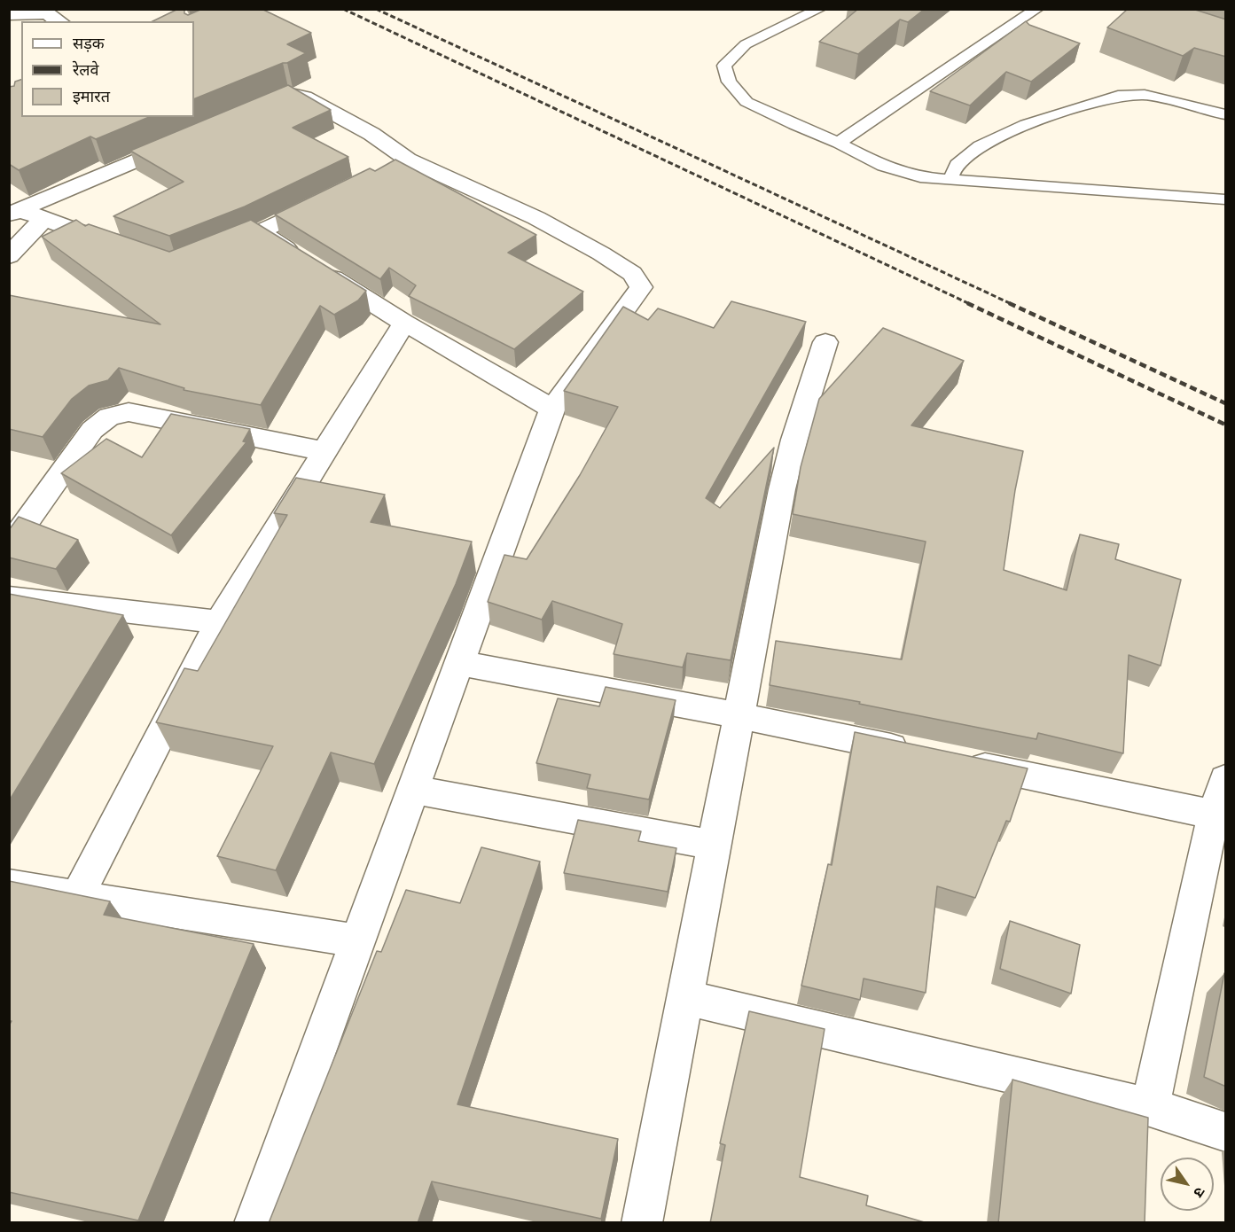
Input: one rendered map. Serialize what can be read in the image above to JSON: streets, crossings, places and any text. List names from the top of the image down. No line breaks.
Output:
{"legend":["सड़क","रेलवे","इमारत"],"north":"bottom right"}
